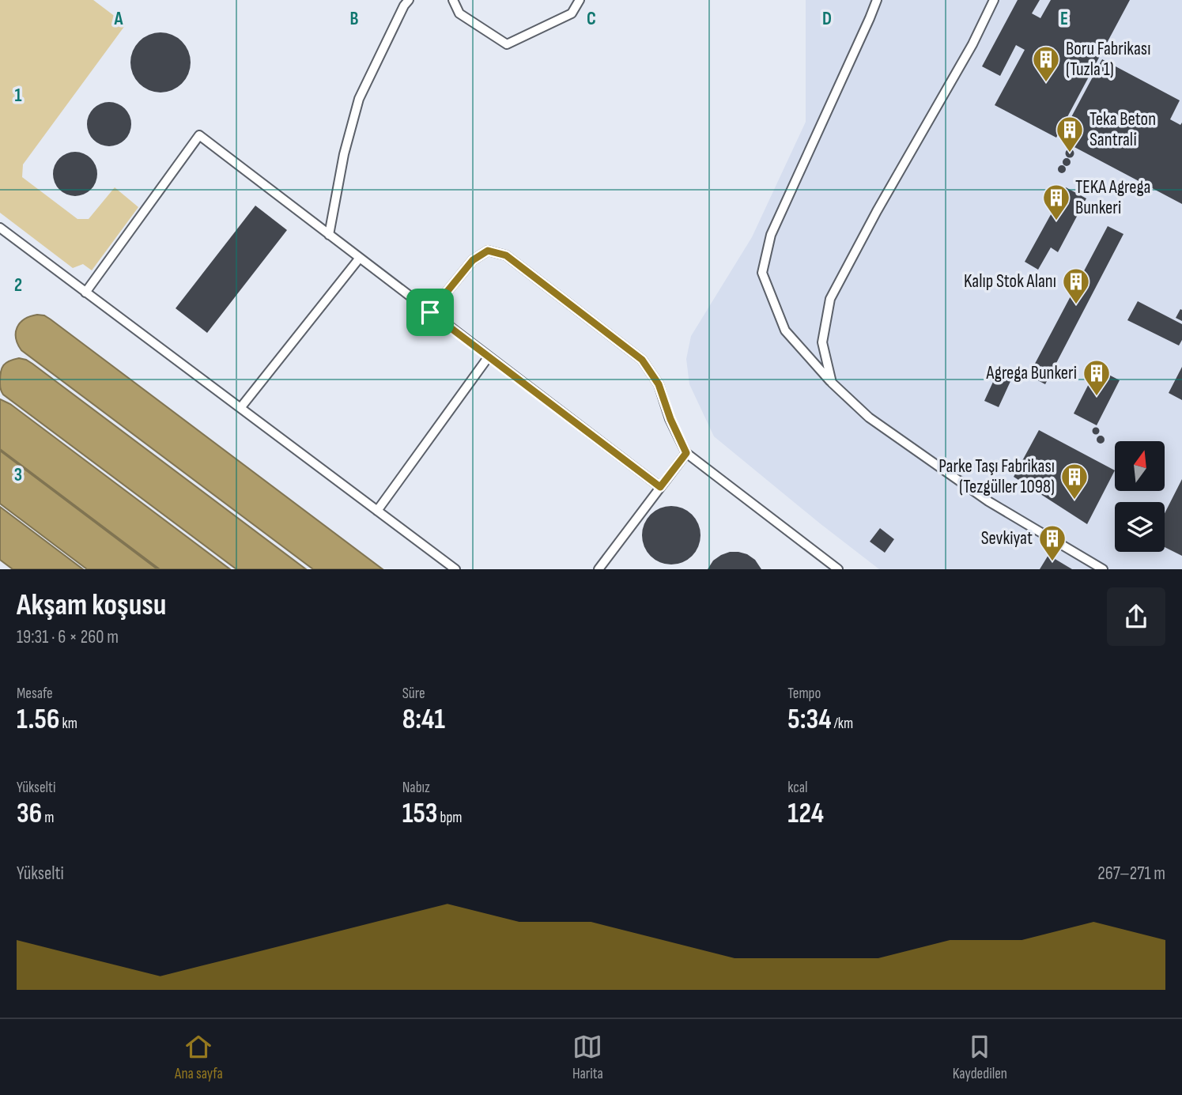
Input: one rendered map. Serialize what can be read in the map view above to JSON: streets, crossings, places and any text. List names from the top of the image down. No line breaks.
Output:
{"places":{"building":["Boru Fabrikası (Tuzla 1)","Teka Beton Santrali","TEKA Agrega Bunkeri","Kalıp Stok Alanı","Agrega Bunkeri","Parke Taşı Fabrikası (Tezgüller 1098)","Sevkiyat"]},"north":"top","page":{"heading":["Akşam koşusu","19:31 · 6 × 260 m"],"stats":[["Mesafe","1.56 km"],["Süre","8:41"],["Tempo","5:34 /km"],["Yükselti","36 m"],["Nabız","153 bpm"],["kcal","124"]],"chart":["Yükselti","267–271 m"],"tabs":["Ana sayfa","Harita","Kaydedilen"]},"grid":{"columns":["A","B","C","D","E"],"rows":["1","2","3"]}}
